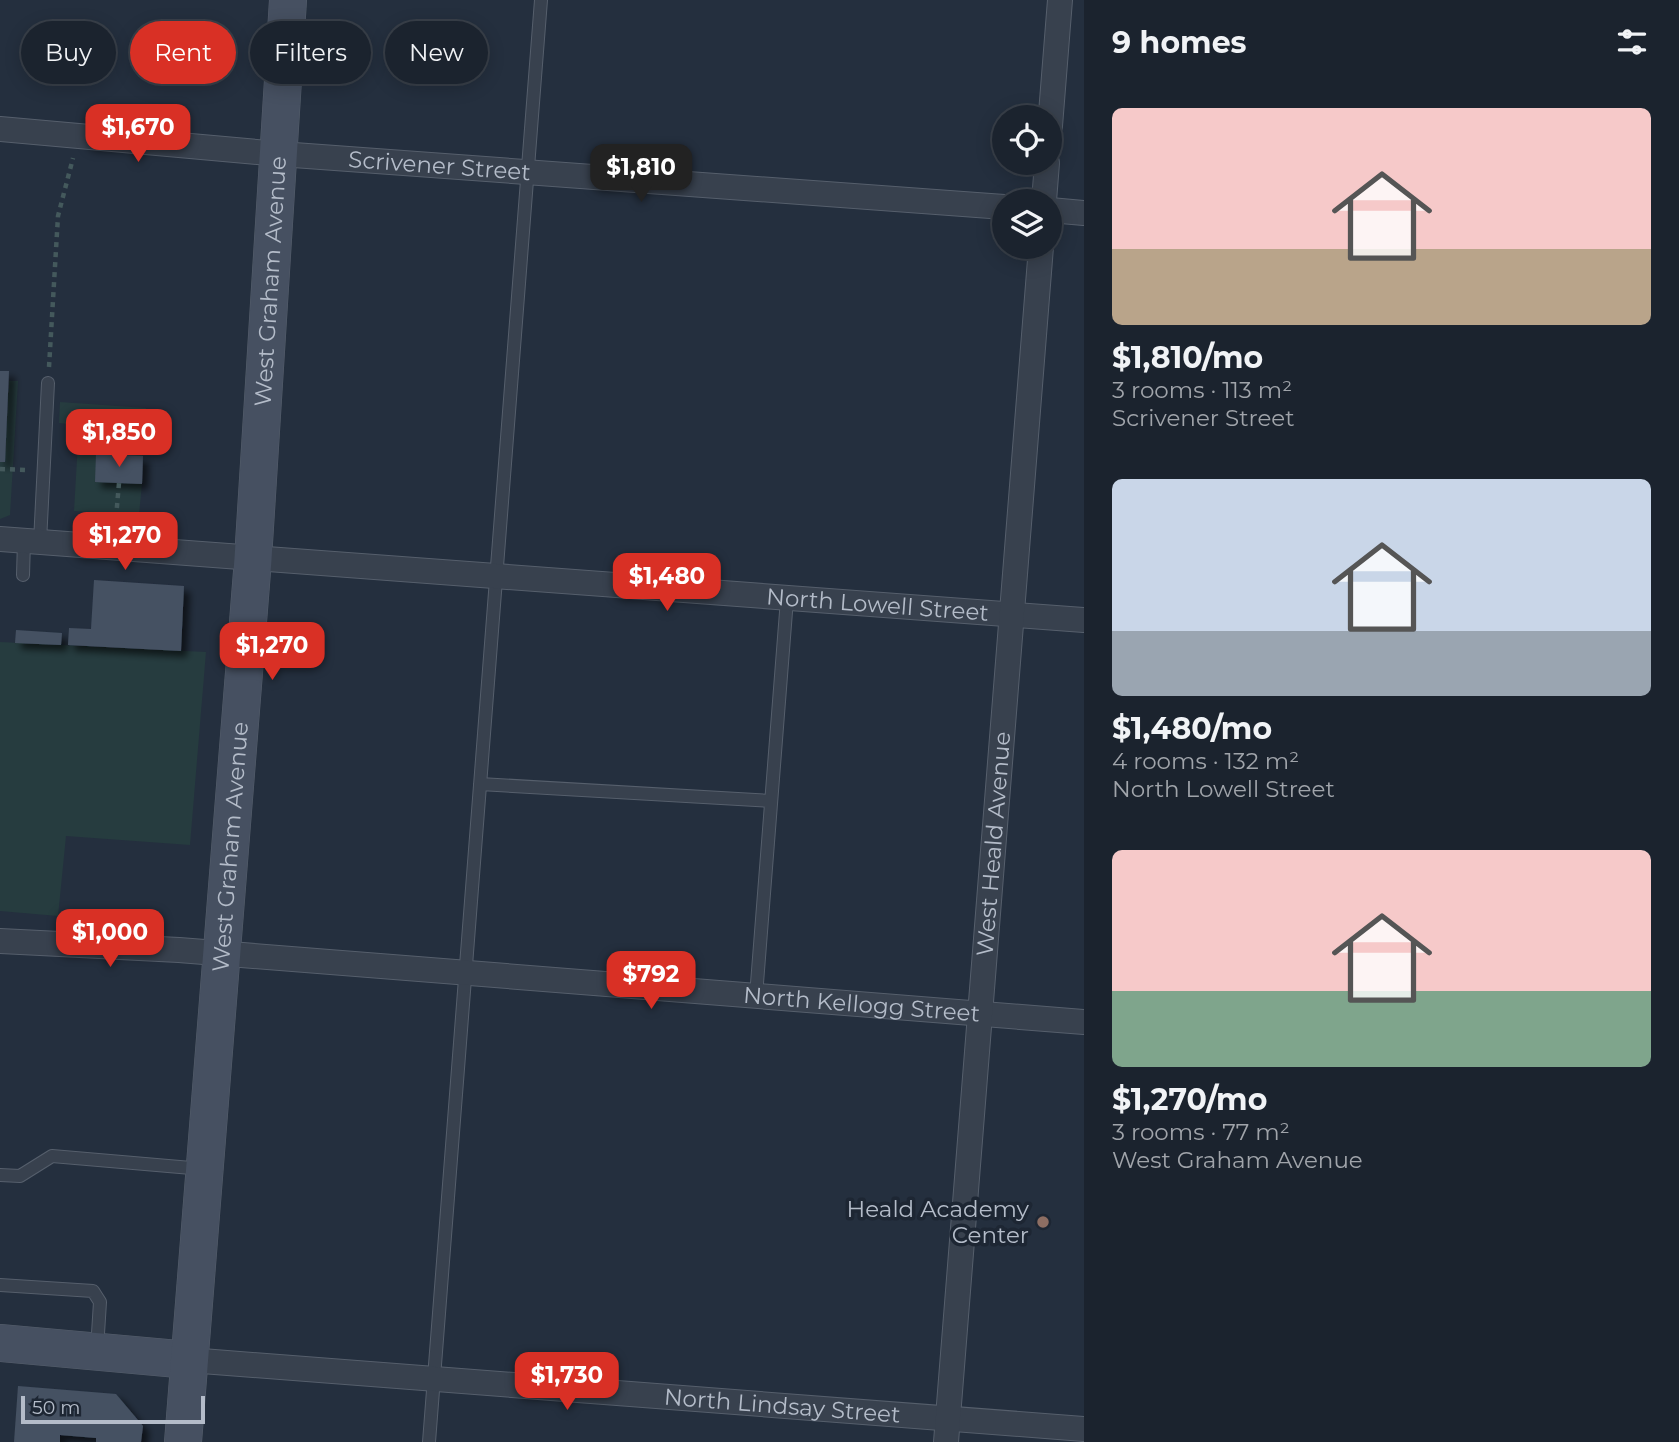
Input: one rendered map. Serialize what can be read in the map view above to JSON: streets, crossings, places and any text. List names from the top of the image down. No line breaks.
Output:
{"streets":{"main road":["West Graham Avenue"],"street":["Scrivener Street","North Lowell Street","West Heald Avenue","North Kellogg Street","North Lindsay Street"]},"crossings":[["Scrivener Street","West Graham Avenue"],["West Graham Avenue","North Lowell Street"],["West Graham Avenue","North Kellogg Street"],["West Graham Avenue","North Lindsay Street"],["North Lowell Street","West Heald Avenue"],["West Heald Avenue","North Kellogg Street"],["West Heald Avenue","North Lindsay Street"]],"places":["Heald Academy Center"],"scale_bar":"50 m","page":{"heading":"9 homes","chip":["Buy","Rent","Filters","New"],"list":[{"name":"$1,810/mo","note":"3 rooms · 113 m² · Scrivener Street"},{"name":"$1,480/mo","note":"4 rooms · 132 m² · North Lowell Street"},{"name":"$1,270/mo","note":"3 rooms · 77 m² · West Graham Avenue"}],"price":["$1,670","$1,810","$1,850","$1,270","$1,480","$1,270","$1,000","$792","$1,730"],"scale":"50 m"}}
